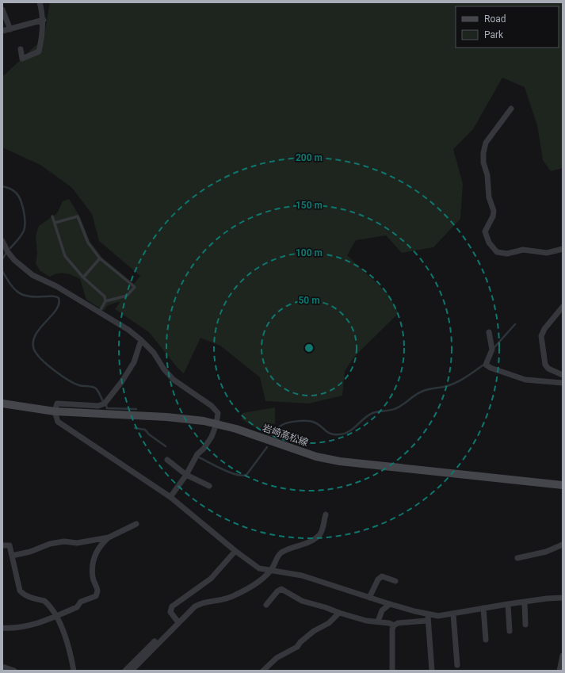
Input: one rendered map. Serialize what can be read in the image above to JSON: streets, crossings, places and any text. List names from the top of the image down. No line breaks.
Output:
{"streets":{"main road":["岩崎高松線"]},"legend":["Road","Park"],"rings":["200 m","150 m","100 m","50 m"]}
